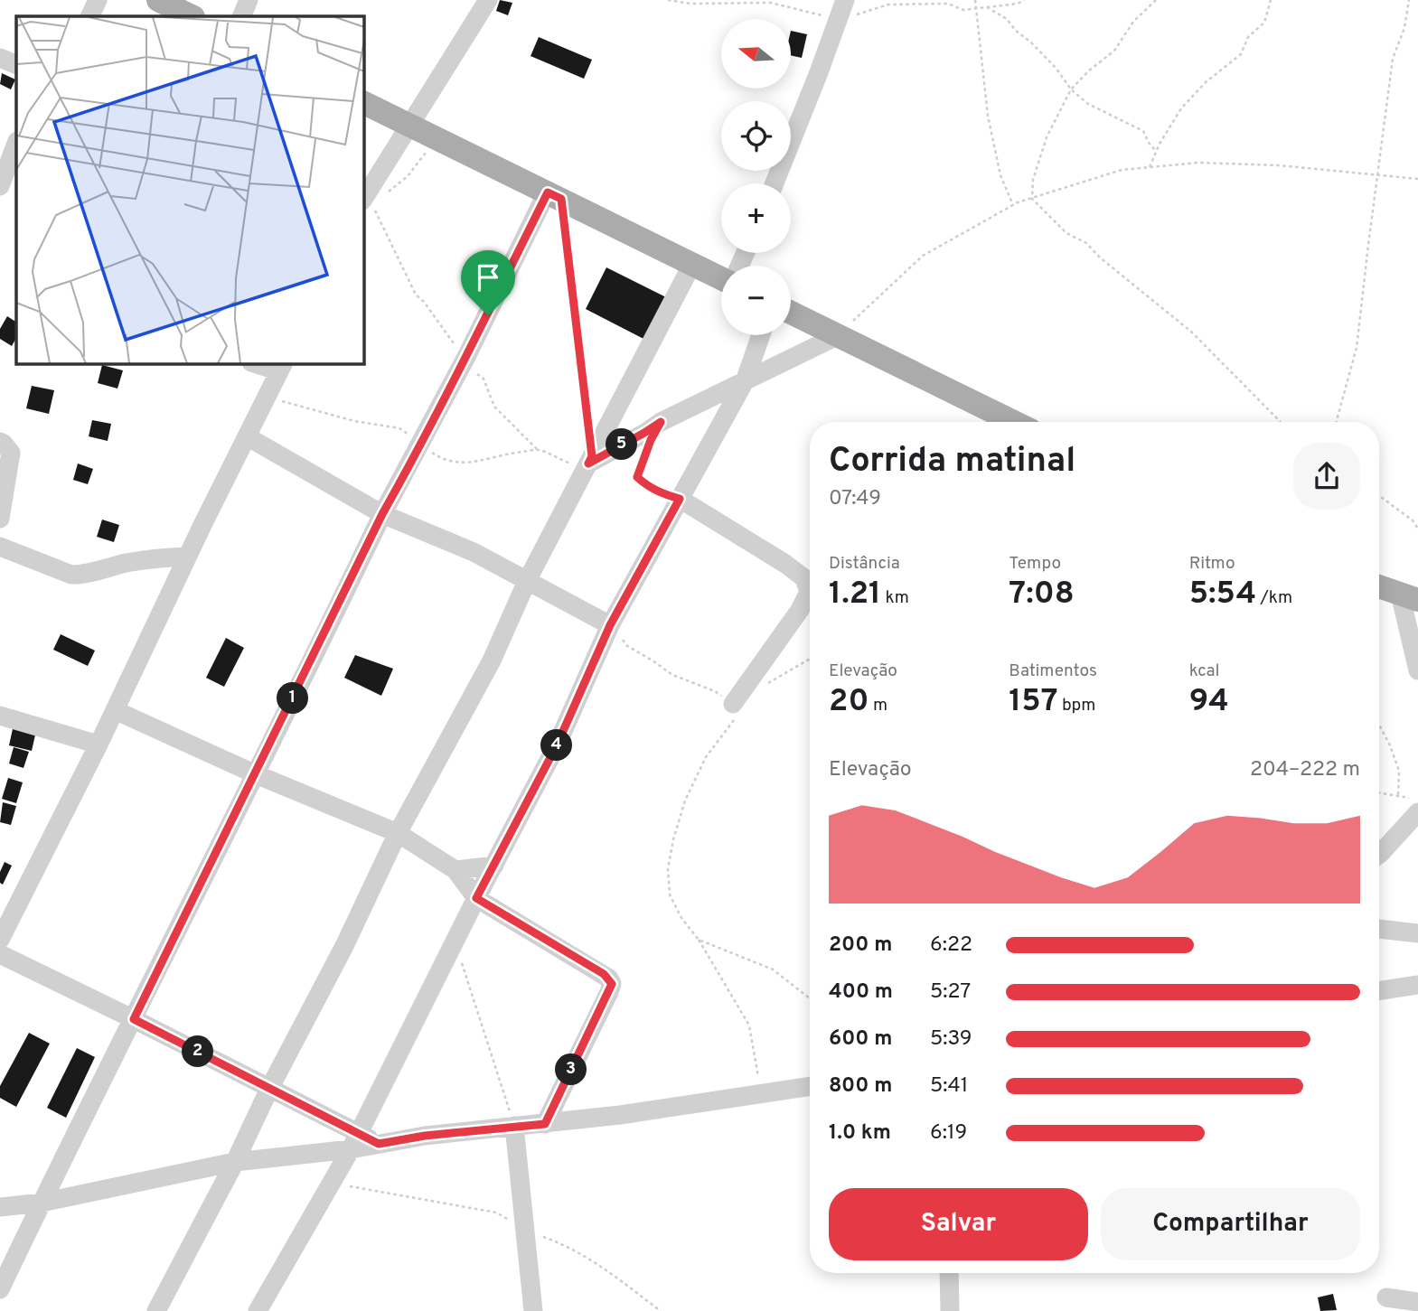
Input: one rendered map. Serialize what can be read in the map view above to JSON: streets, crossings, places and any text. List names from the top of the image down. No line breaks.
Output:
{"north":"left","page":{"map_buttons":["+","−"],"heading":["Corrida matinal","07:49"],"pins":["5","1","4","2","3"],"stats":[["Distância","1.21 km"],["Tempo","7:08"],["Ritmo","5:54 /km"],["Elevação","20 m"],["Batimentos","157 bpm"],["kcal","94"]],"chart":["Elevação","204–222 m"],"list":[{"name":"200 m","note":"6:22"},{"name":"400 m","note":"5:27"},{"name":"600 m","note":"5:39"},{"name":"800 m","note":"5:41"},{"name":"1.0 km","note":"6:19"}],"buttons":["Salvar","Compartilhar"]}}
